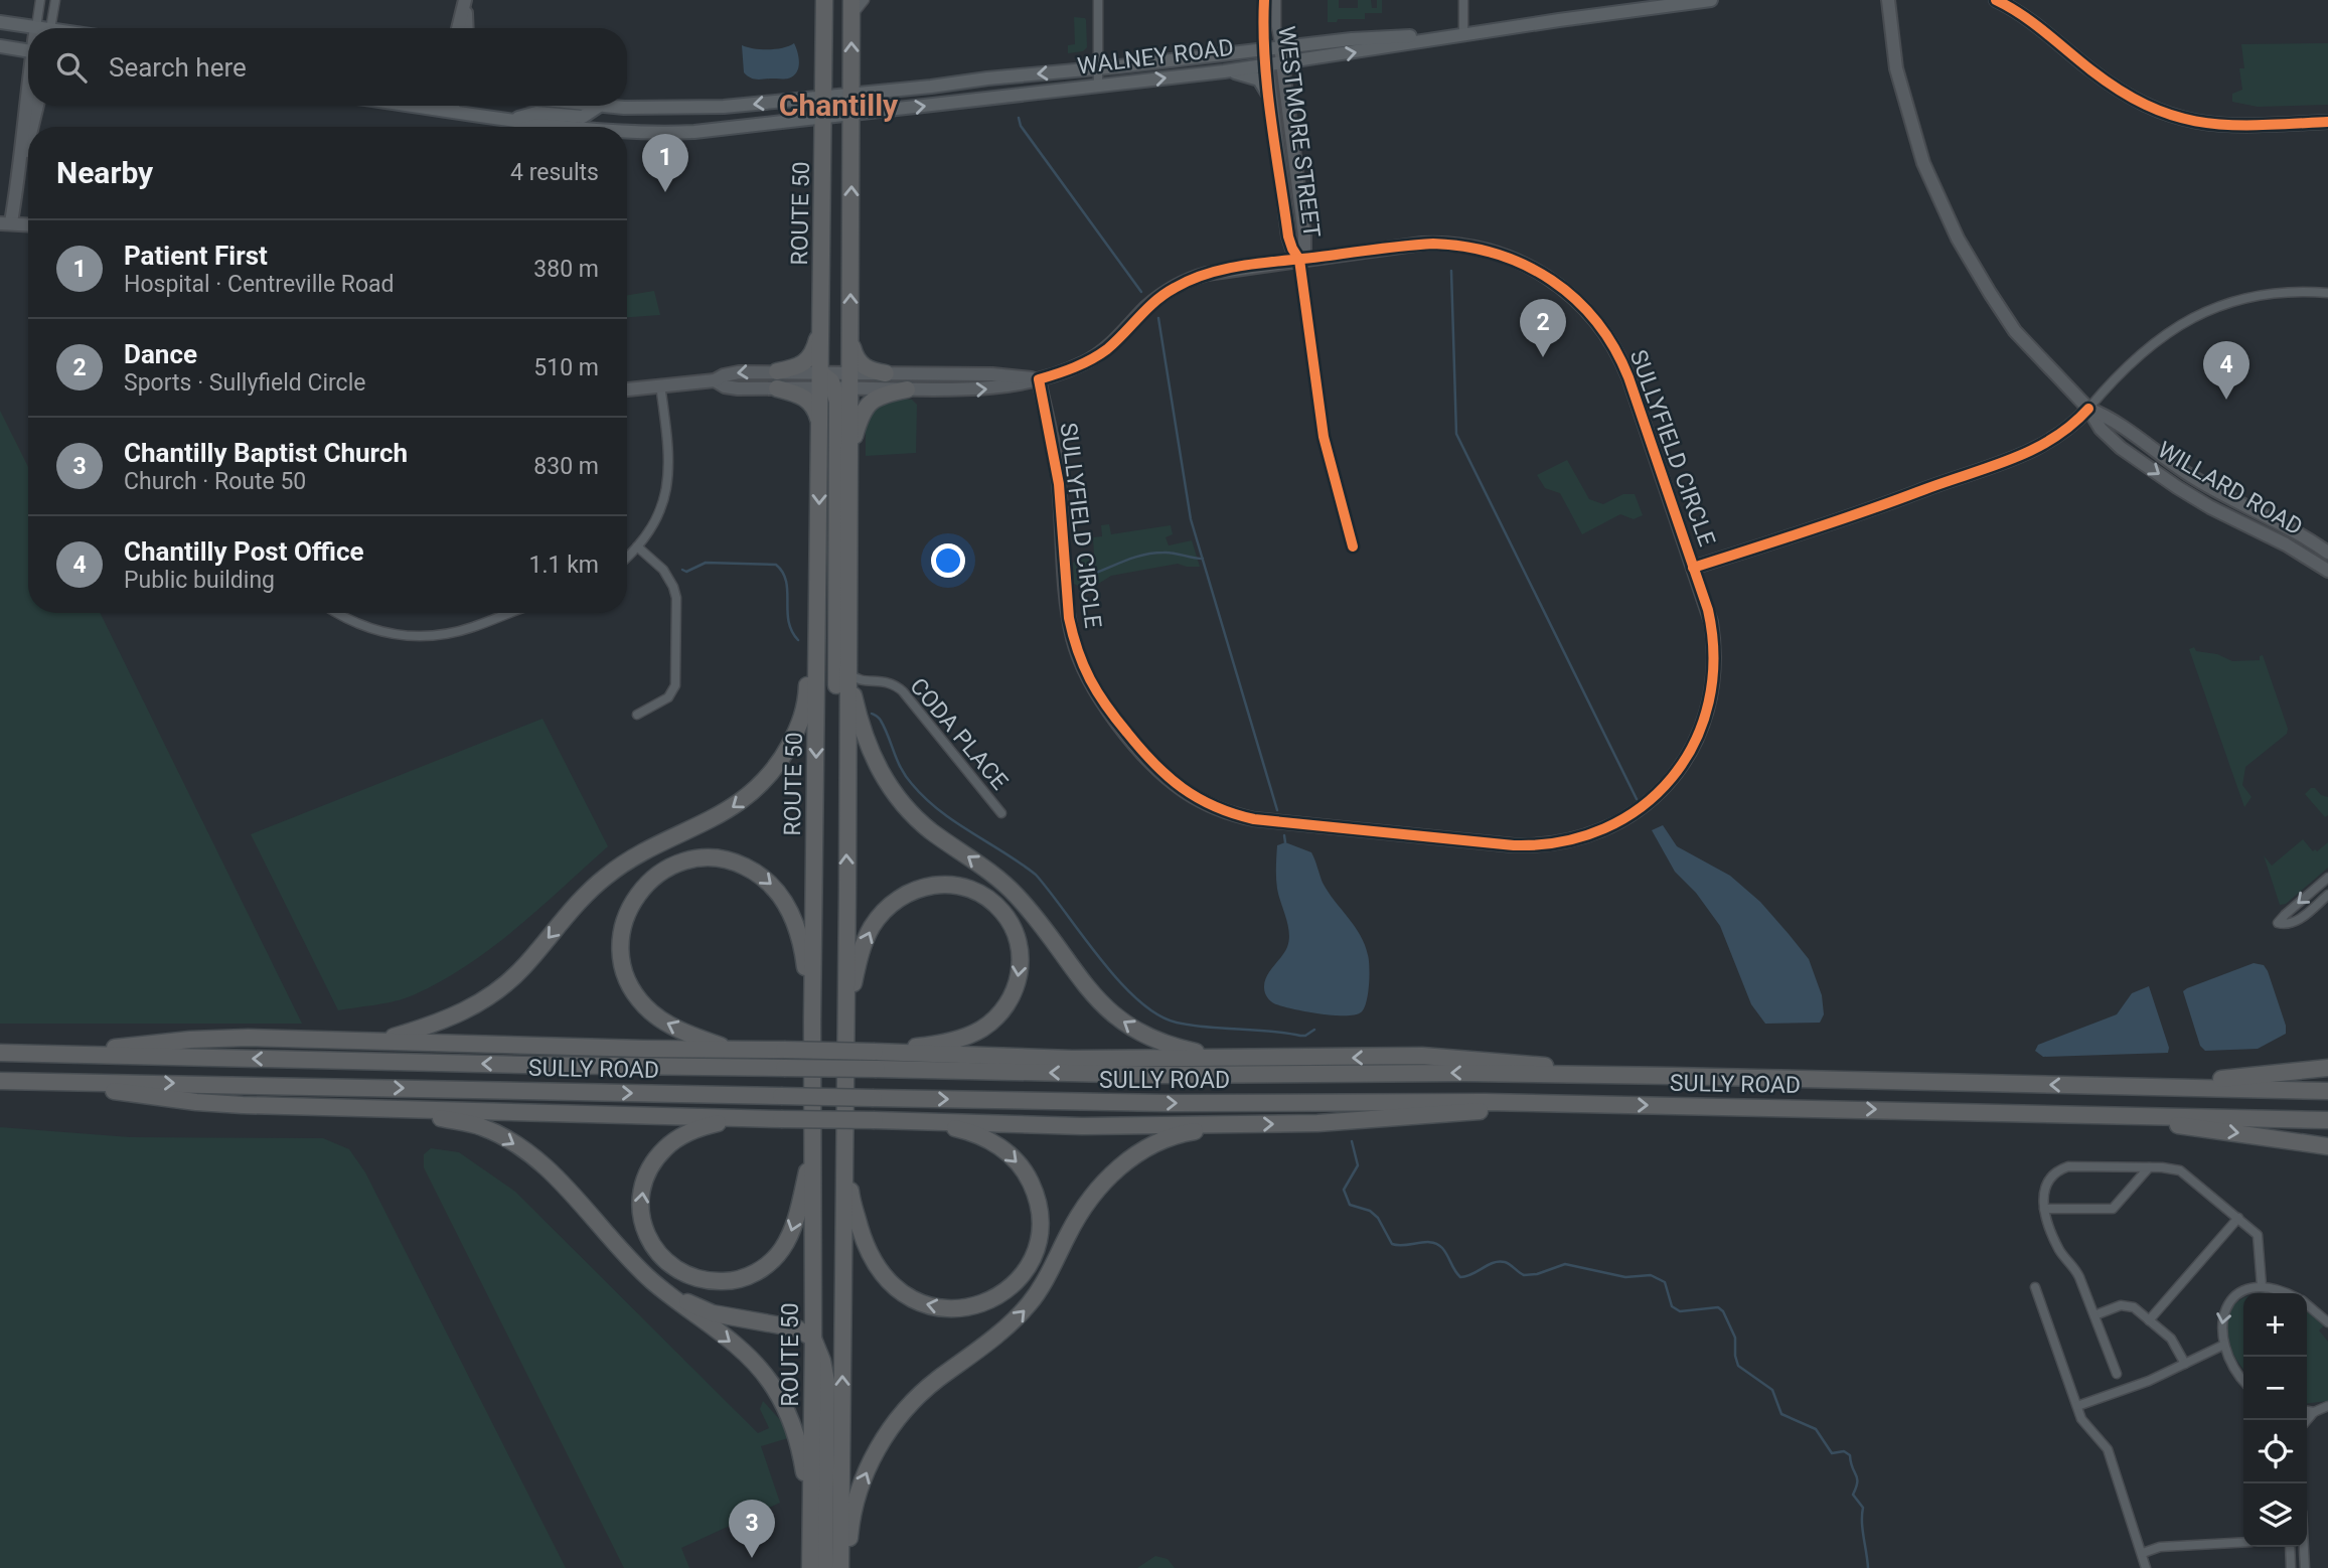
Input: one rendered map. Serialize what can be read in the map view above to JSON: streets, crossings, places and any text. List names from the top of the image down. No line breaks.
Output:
{"streets":{"highway":["ROUTE 50","SULLY ROAD"],"main road":["WALNEY ROAD"],"street":["WESTMORE STREET","SULLYFIELD CIRCLE","WILLARD ROAD","CODA PLACE"]},"crossings":[["WALNEY ROAD","WESTMORE STREET"],["WALNEY ROAD","ROUTE 50"],["WESTMORE STREET","SULLYFIELD CIRCLE"],["ROUTE 50","SULLYFIELD CIRCLE"],["ROUTE 50","CODA PLACE"]],"districts":["Chantilly"],"page":{"search":"Search here","heading":["Nearby","4 results"],"pins":["1","2","4","3"],"list":[{"mark":"1","name":"Patient First","note":"Hospital · Centreville Road","value":"380 m"},{"mark":"2","name":"Dance","note":"Sports · Sullyfield Circle","value":"510 m"},{"mark":"3","name":"Chantilly Baptist Church","note":"Church · Route 50","value":"830 m"},{"mark":"4","name":"Chantilly Post Office","note":"Public building","value":"1.1 km"}],"map_buttons":["+","−"]}}
